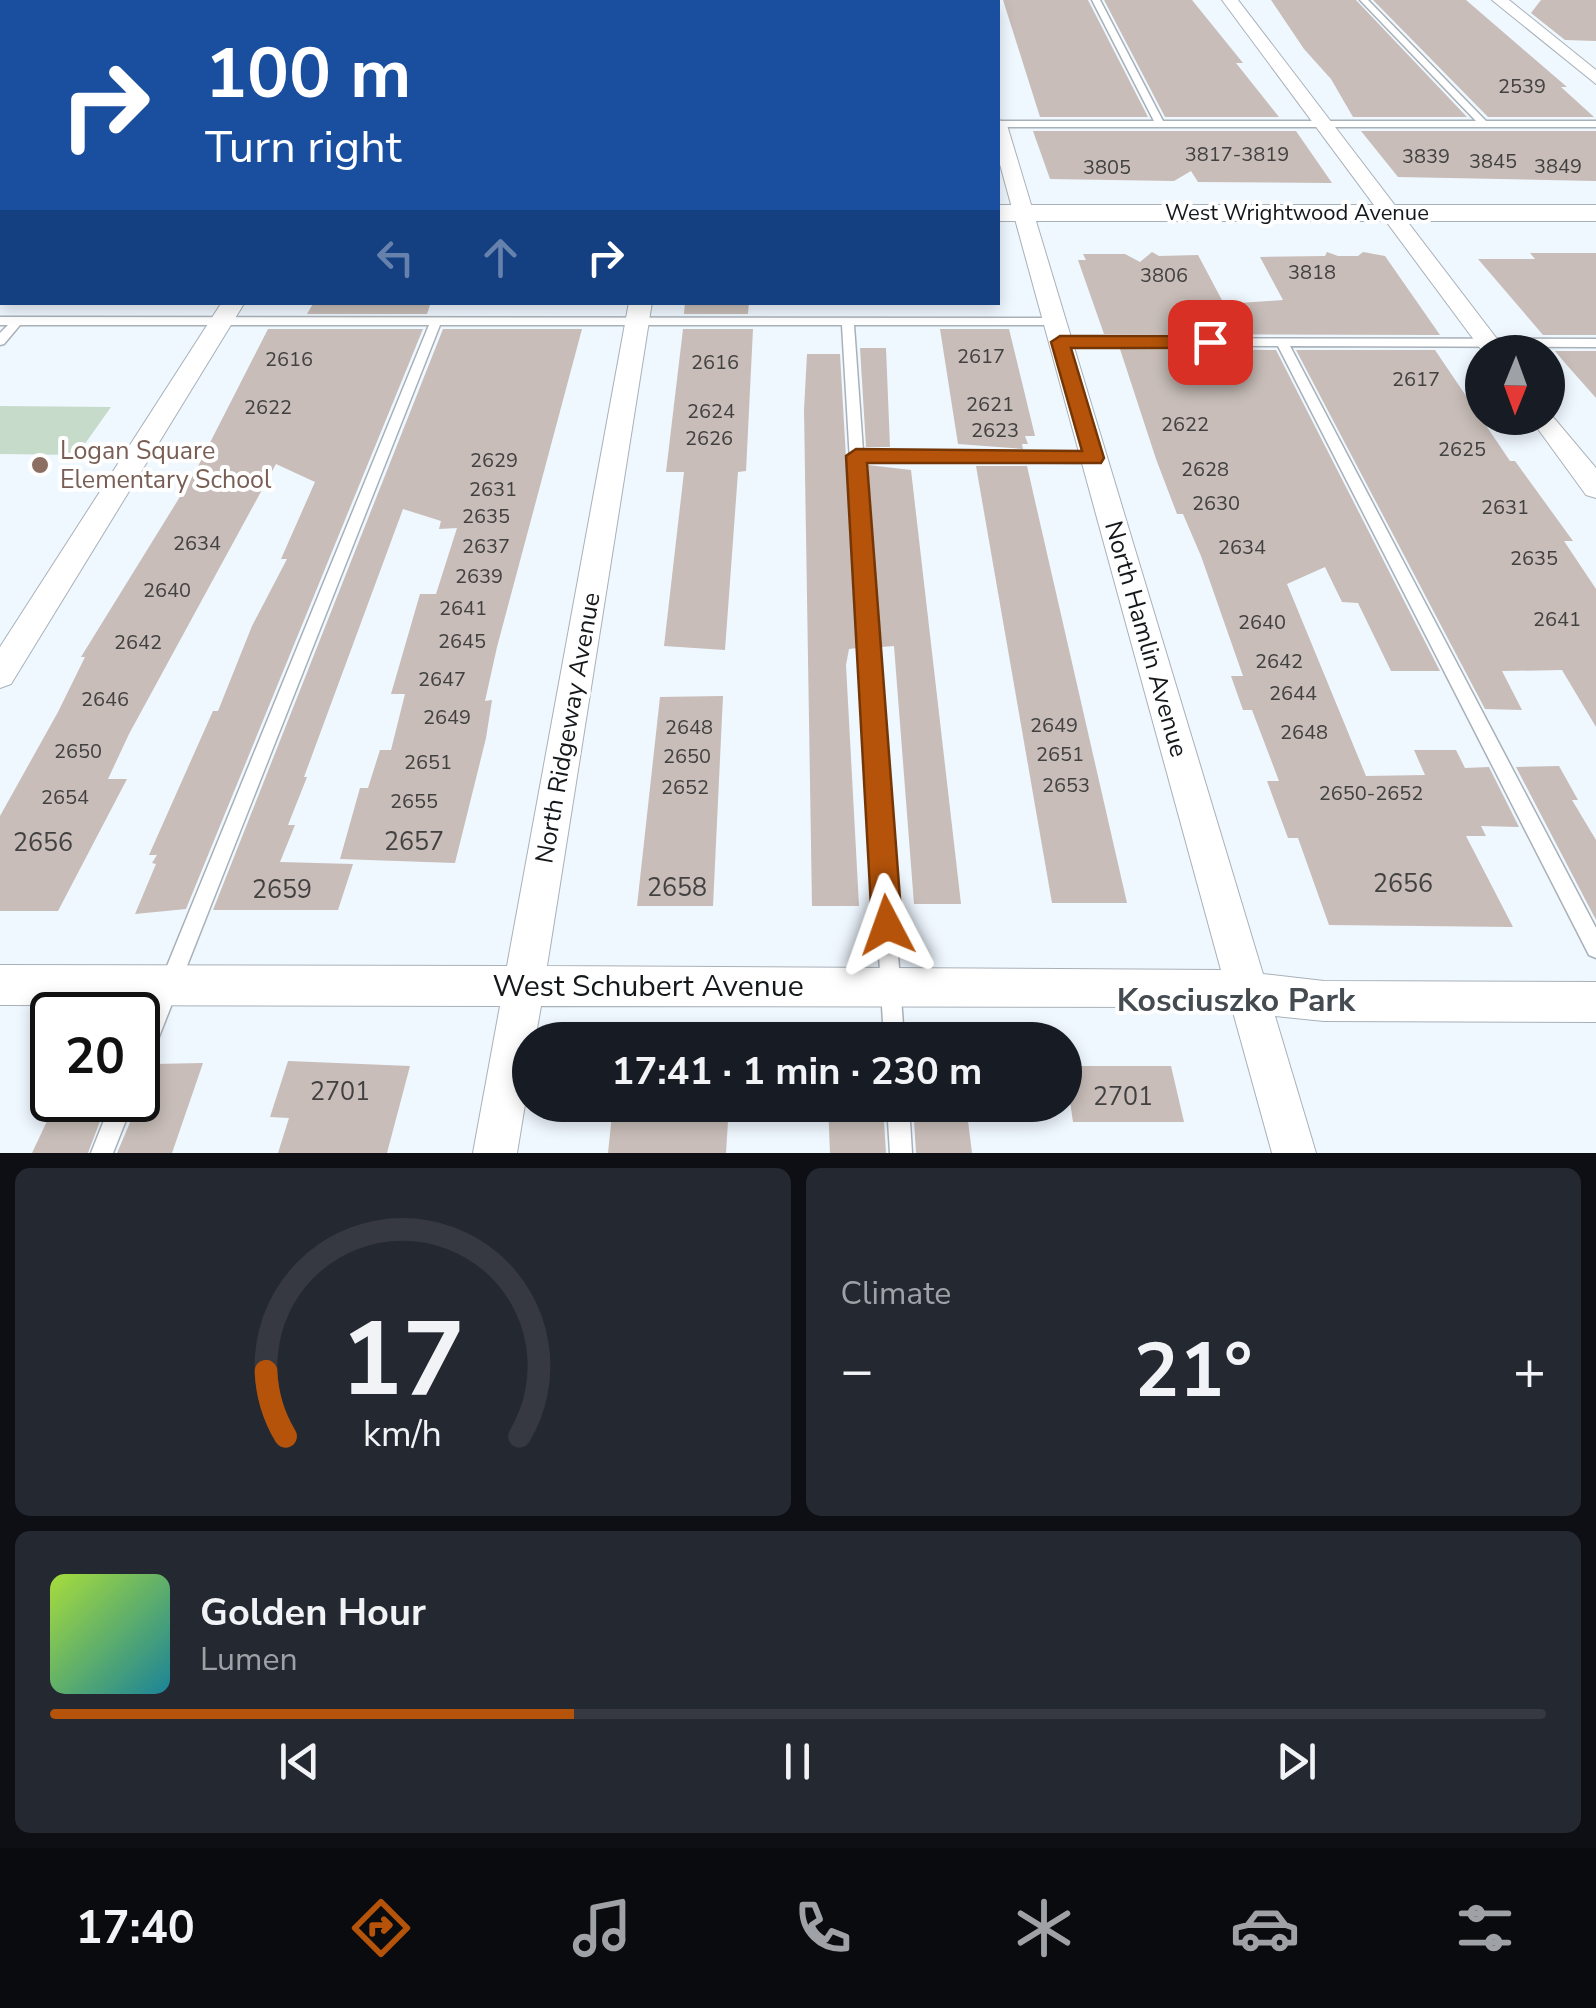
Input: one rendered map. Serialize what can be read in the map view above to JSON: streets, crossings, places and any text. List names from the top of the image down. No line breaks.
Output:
{"streets":{"street":["West Wrightwood Avenue","North Hamlin Avenue","North Ridgeway Avenue","West Schubert Avenue"]},"crossings":[["West Wrightwood Avenue","North Hamlin Avenue"],["North Hamlin Avenue","West Schubert Avenue"],["North Ridgeway Avenue","West Schubert Avenue"]],"districts":["Kosciuszko Park"],"places":["Logan Square Elementary School"],"house_numbers":["2539","3817-3819","3839","3845","3849","3805","3818","3806","2617","2616","2616","2617","2621","2622","2624","2622","2623","2626","2625","2629","2628","2631","2630","2631","2635","2634","2637","2634","2635","2639","2640","2641","2641","2640","2645","2642","2642","2647","2644","2646","2649","2649","2648","2648","2650","2651","2650","2651","2653","2652","2650-2652","2654","2655","2657","2656","2656","2658","2659","2701","2701"],"north":"bottom","page":{"turn":["100 m","Turn right"],"limit":"20","trip":"17:41 · 1 min · 230 m","tile":"Climate","heat":["−","21°","+"],"song":["Golden Hour","Lumen"],"tabs":"17:40","gauge":["17","km/h"]}}
